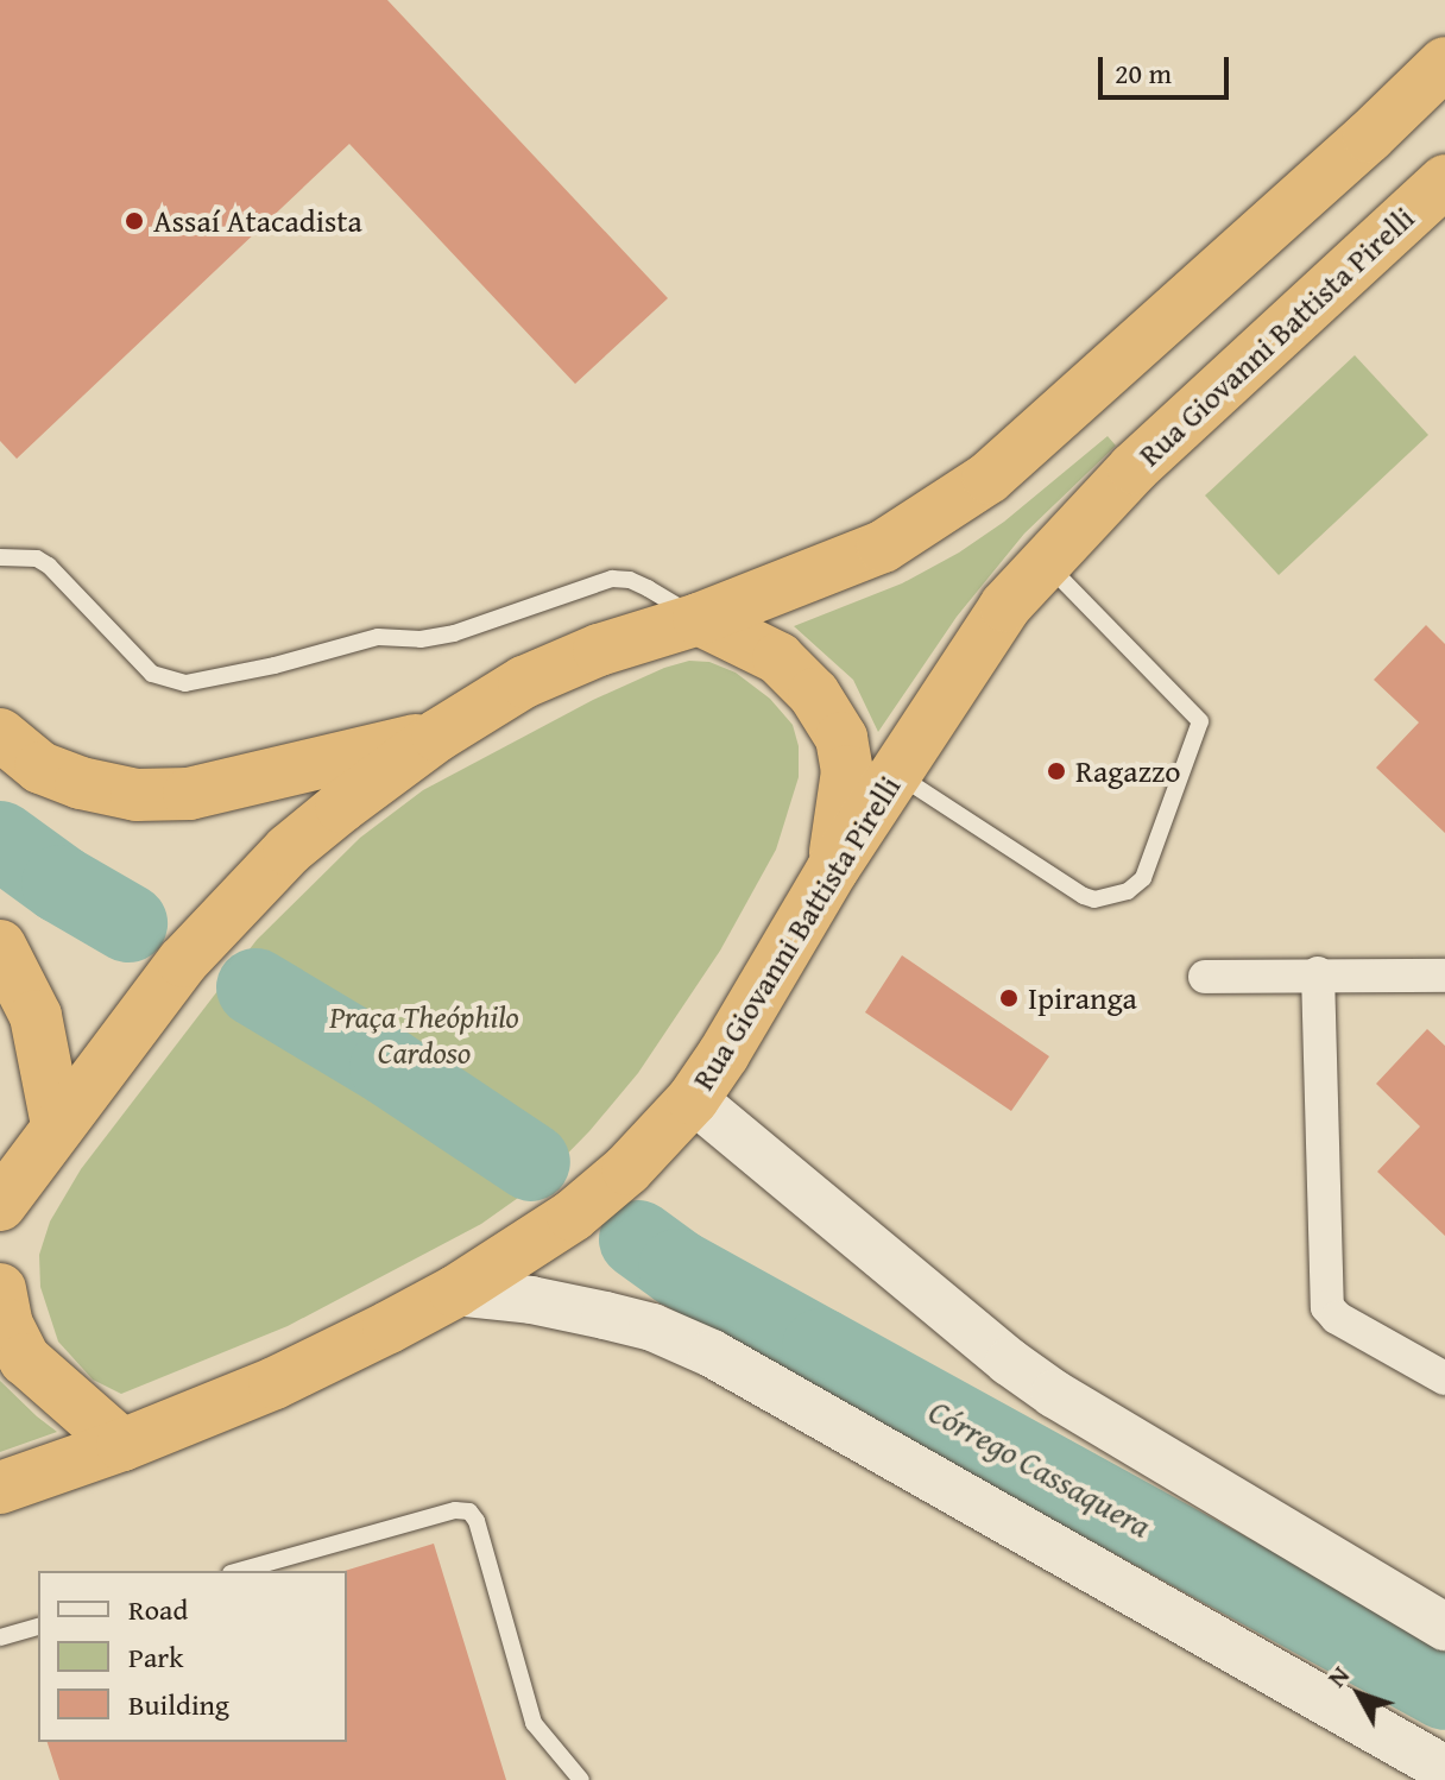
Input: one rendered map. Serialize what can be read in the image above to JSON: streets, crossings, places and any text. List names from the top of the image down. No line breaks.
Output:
{"streets":{"highway":["Rua Giovanni Battista Pirelli"]},"water":["Córrego Cassaquera"],"parks":["Praça Theóphilo Cardoso"],"places":["Assaí Atacadista","Ragazzo","Ipiranga"],"legend":["Road","Park","Building"],"scale_bar":"20 m","north":"top left"}
